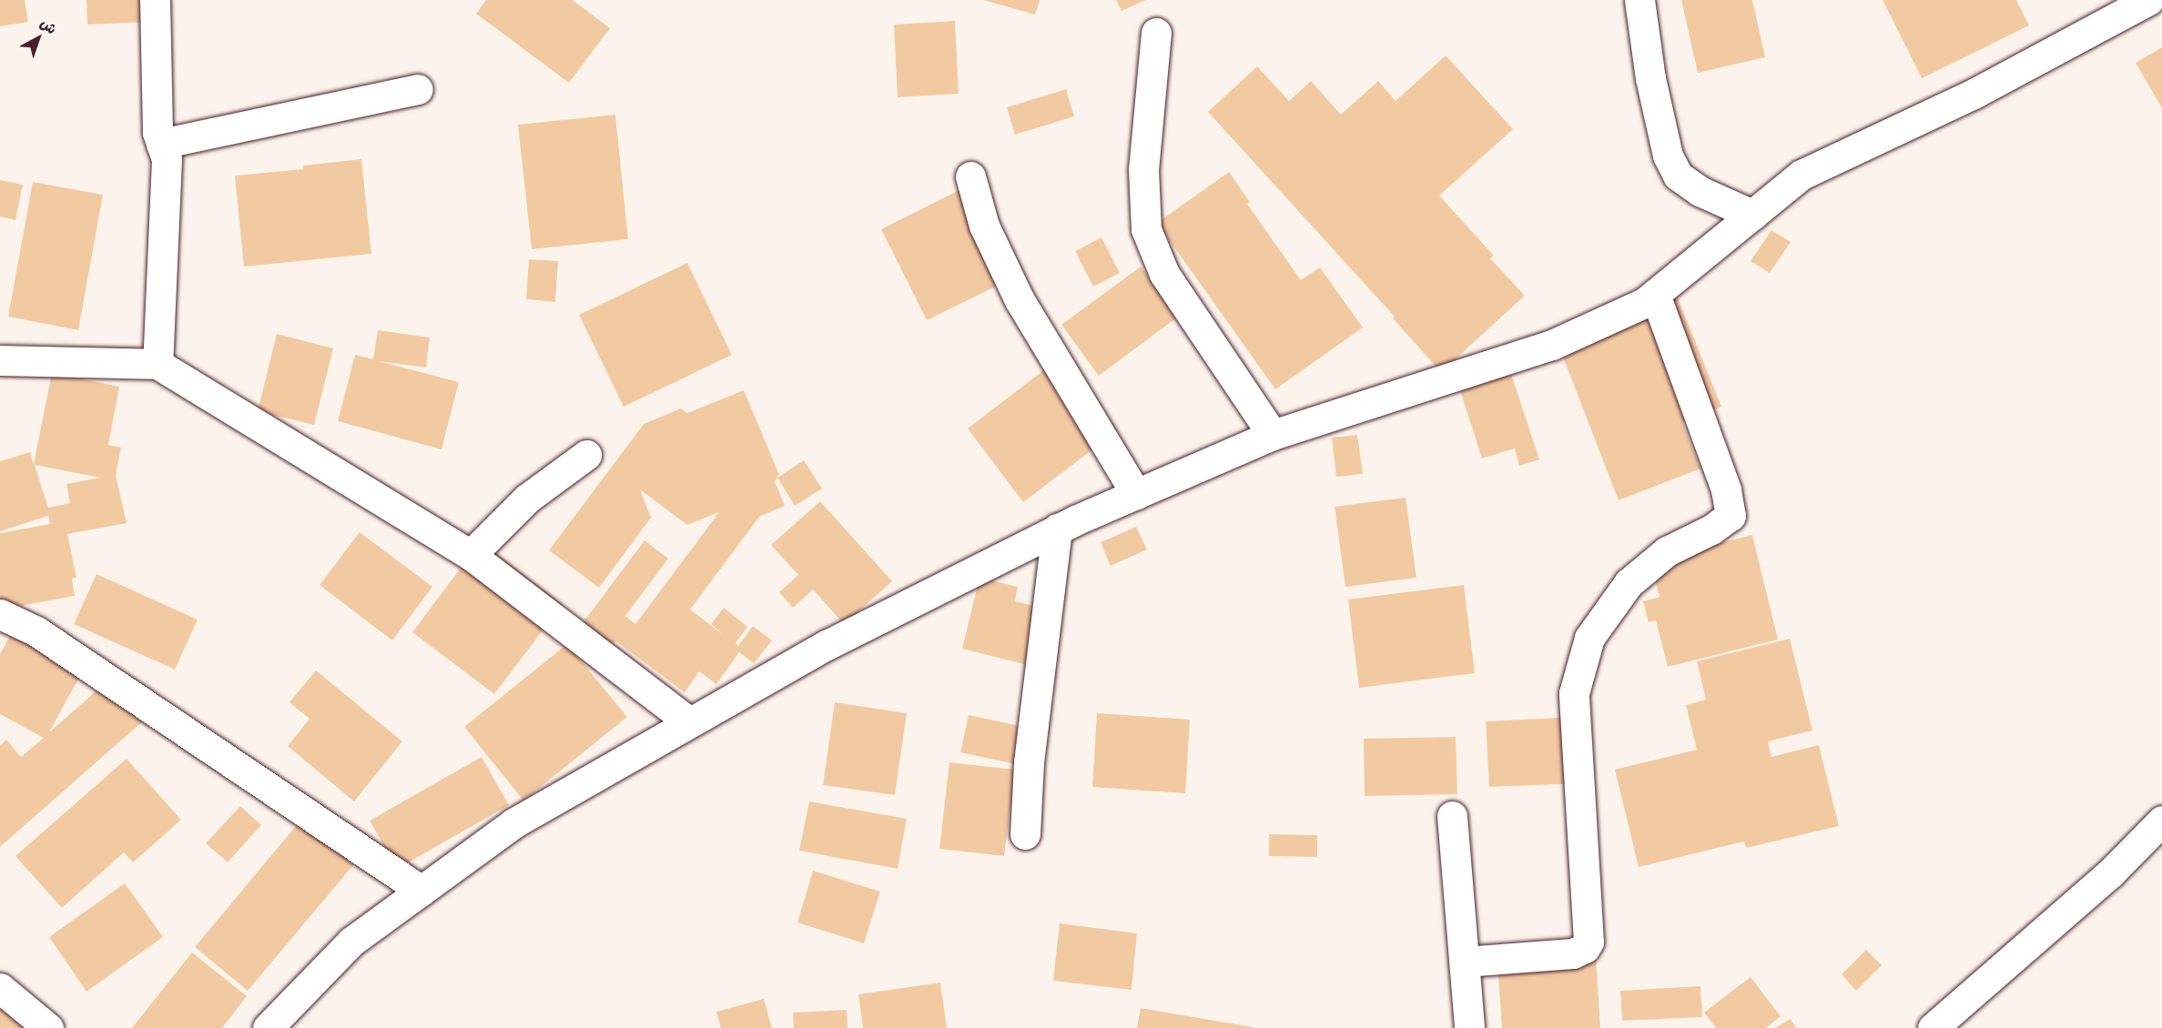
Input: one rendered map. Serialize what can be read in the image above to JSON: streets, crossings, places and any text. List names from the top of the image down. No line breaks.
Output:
{"north":"top right"}
